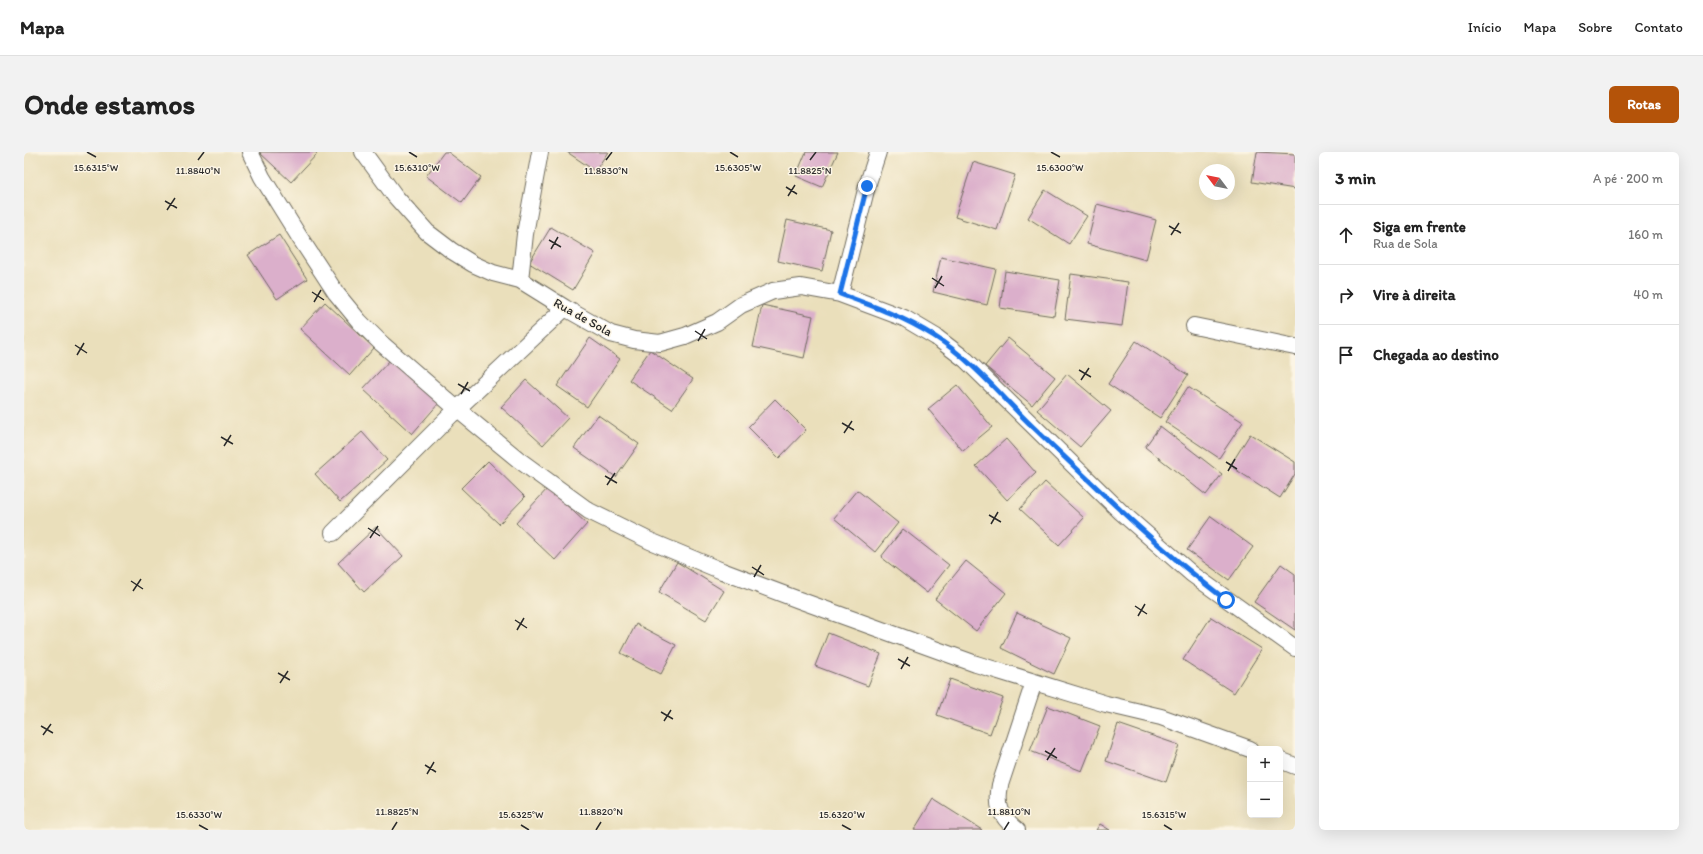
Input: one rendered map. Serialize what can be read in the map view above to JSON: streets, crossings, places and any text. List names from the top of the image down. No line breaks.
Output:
{"streets":{"street":["Rua de Sola"]},"north":"top left","page":{"header":"Mapa","nav":["Início","Mapa","Sobre","Contato"],"buttons":"Rotas","title":"Onde estamos","heading":["3 min","A pé · 200 m"],"list":[["Siga em frente","Rua de Sola","160 m"],["Vire à direita","40 m"],"Chegada ao destino"],"map_buttons":["+","−"]},"coordinates":["15.6310°W","15.6305°W","15.6300°W","15.6315°W","11.8840°N","11.8830°N","11.8825°N","11.8820°N","11.8810°N","15.6330°W","15.6325°W","15.6320°W"]}
